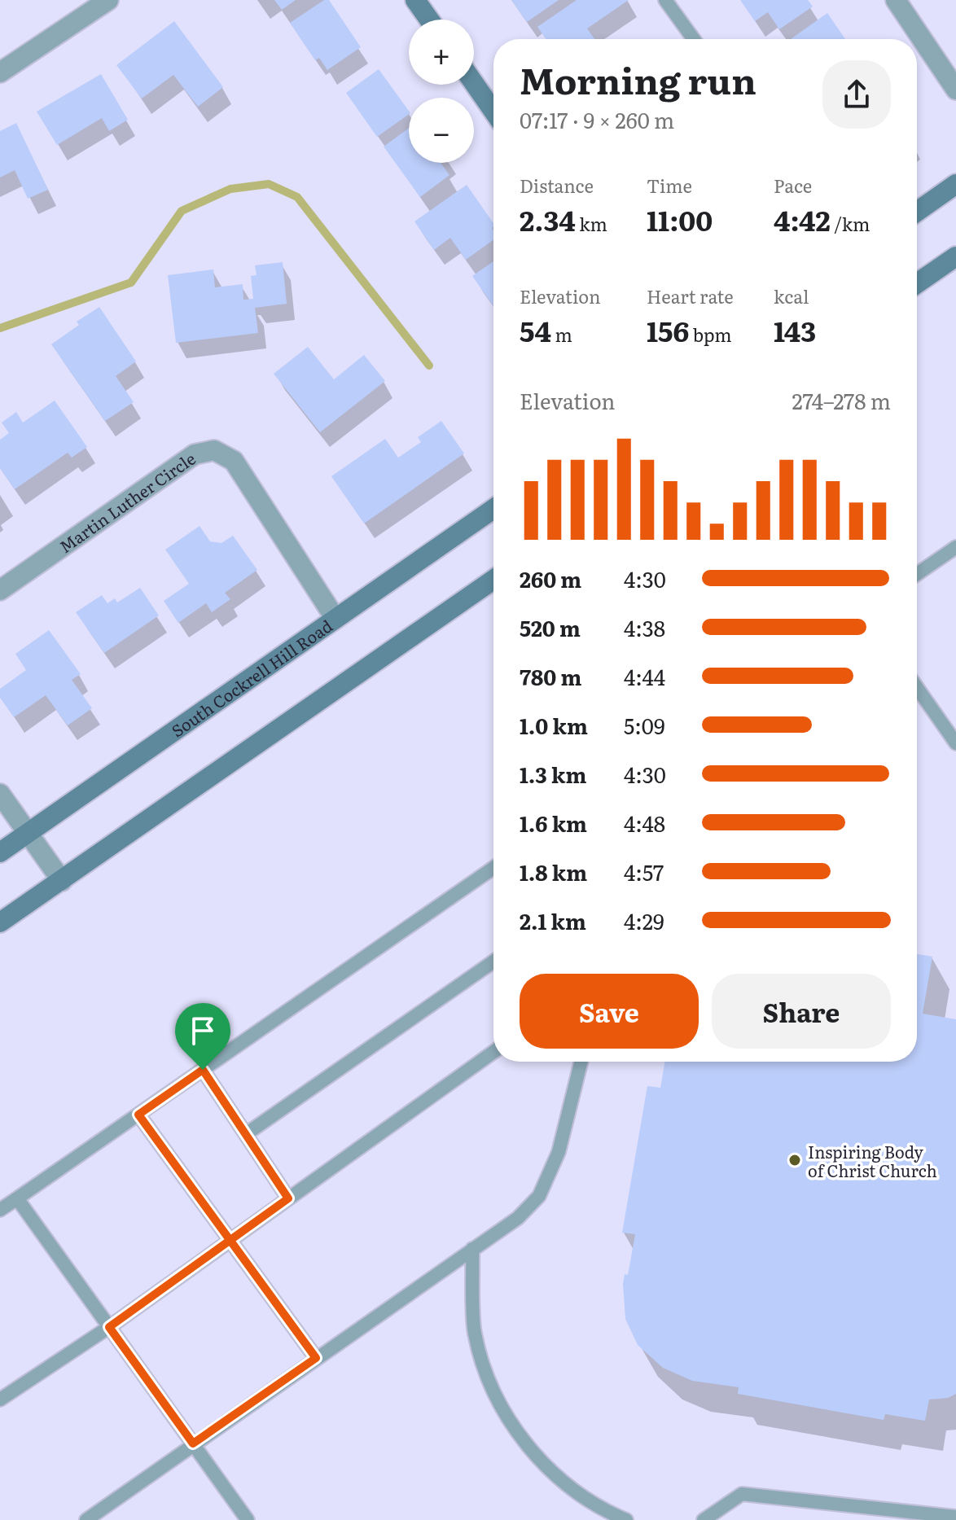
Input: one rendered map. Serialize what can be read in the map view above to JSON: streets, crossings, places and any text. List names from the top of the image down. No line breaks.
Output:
{"streets":{"main road":["South Cockrell Hill Road"],"street":["Martin Luther Circle"]},"crossings":[["Martin Luther Circle","South Cockrell Hill Road"]],"places":["Inspiring Body of Christ Church"],"page":{"map_buttons":["+","−"],"heading":["Morning run","07:17 · 9 × 260 m"],"stats":[["Distance","2.34 km"],["Time","11:00"],["Pace","4:42 /km"],["Elevation","54 m"],["Heart rate","156 bpm"],["kcal","143"]],"chart":["Elevation","274–278 m"],"list":[{"name":"260 m","note":"4:30"},{"name":"520 m","note":"4:38"},{"name":"780 m","note":"4:44"},{"name":"1.0 km","note":"5:09"},{"name":"1.3 km","note":"4:30"},{"name":"1.6 km","note":"4:48"},{"name":"1.8 km","note":"4:57"},{"name":"2.1 km","note":"4:29"}],"buttons":["Save","Share"]}}
